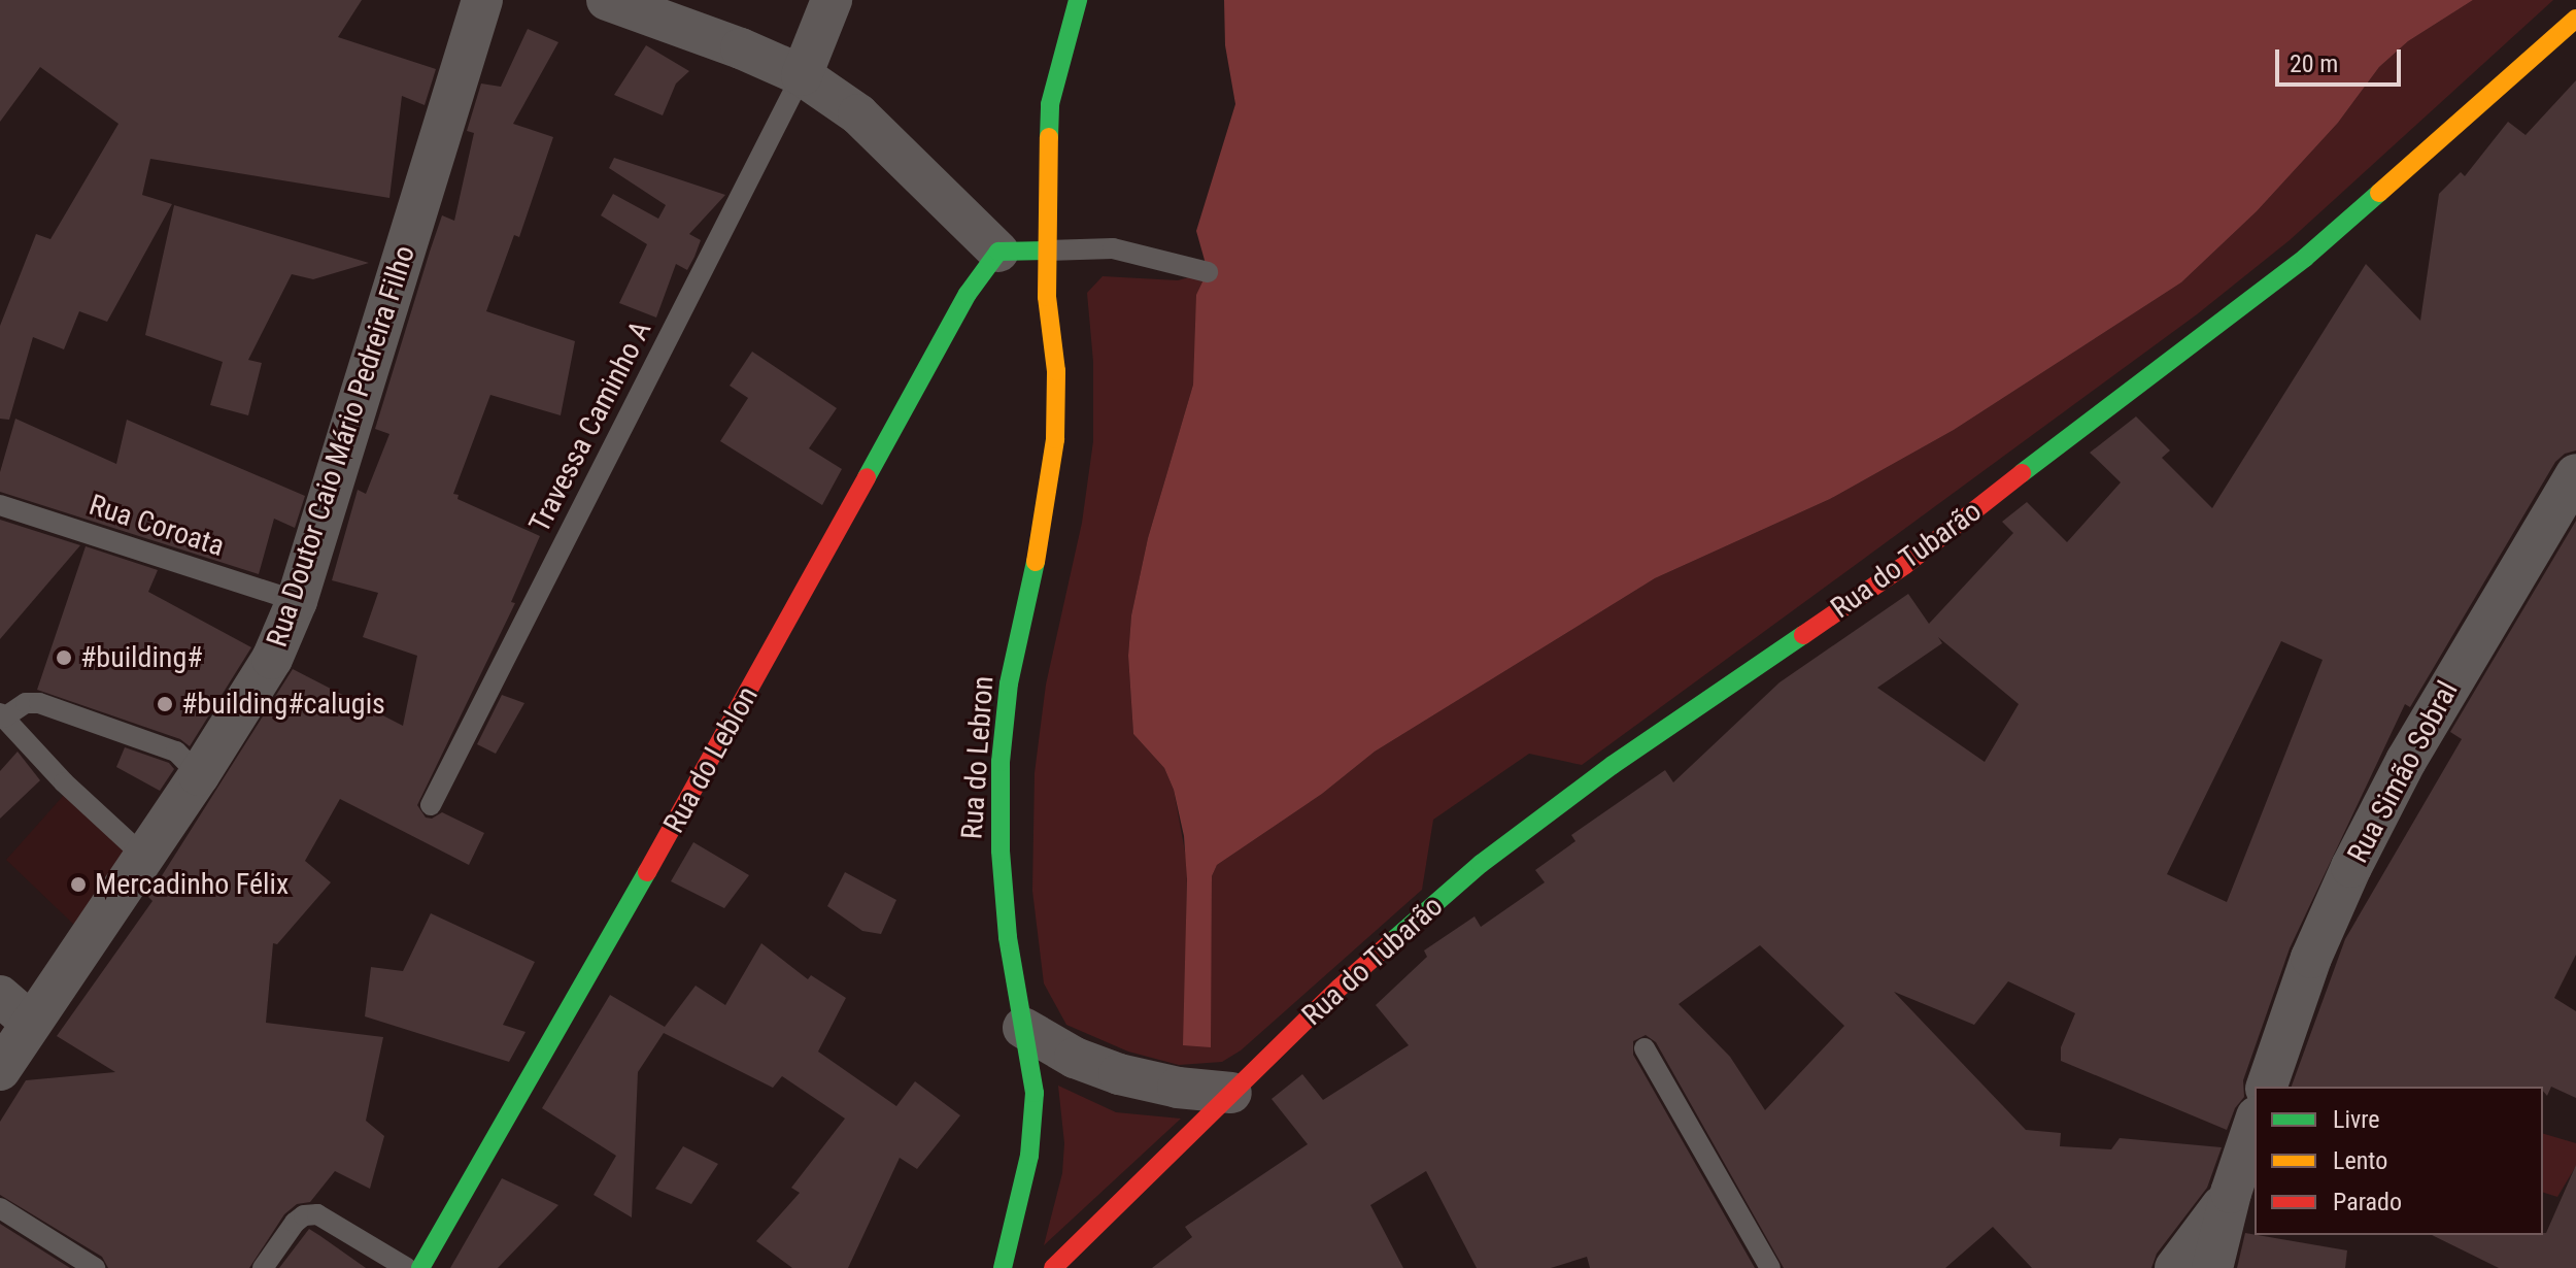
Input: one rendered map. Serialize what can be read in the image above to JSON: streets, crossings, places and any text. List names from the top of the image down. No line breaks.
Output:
{"streets":{"street":["Rua Doutor Caio Mário Pedreira Filho","Rua do Tubarão","Rua do Lebron","Rua do Leblon","Rua Simão Sobral"],"lane":["Travessa Caminho A","Rua Coroata"]},"crossings":[["Rua Doutor Caio Mário Pedreira Filho","Rua Coroata"]],"places":["#building#","#building#calugis","Mercadinho Félix"],"legend":["Livre","Lento","Parado"],"scale_bar":"20 m"}
